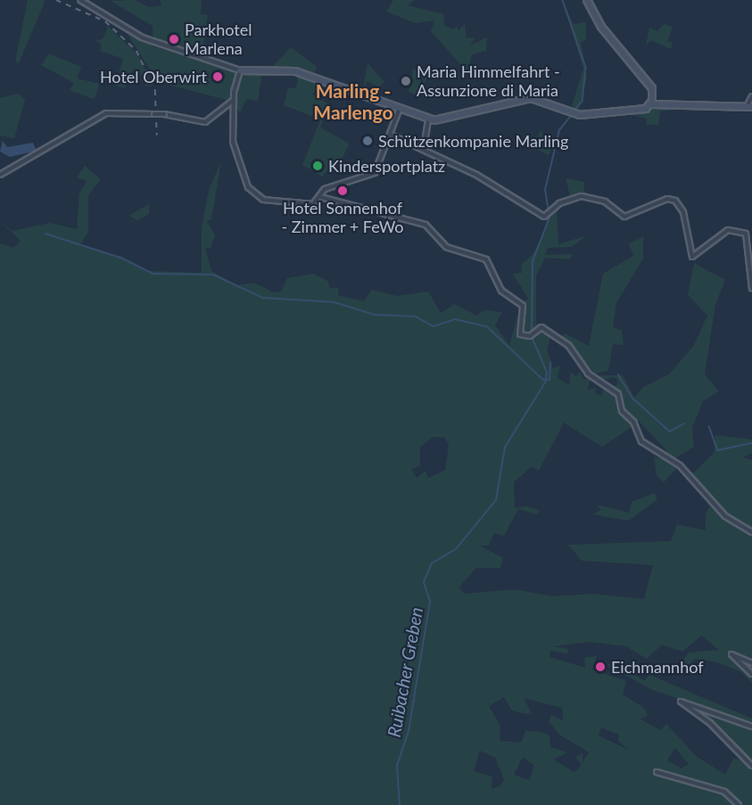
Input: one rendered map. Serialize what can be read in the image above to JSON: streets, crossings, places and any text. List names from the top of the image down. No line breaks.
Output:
{"districts":["Marling - Marlengo"],"water":["Ruibacher Greben"],"places":["Parkhotel Marlena","Hotel Oberwirt","Maria Himmelfahrt - Assunzione di Maria","Schützenkompanie Marling","Kindersportplatz","Hotel Sonnenhof - Zimmer + FeWo","Eichmannhof"]}
